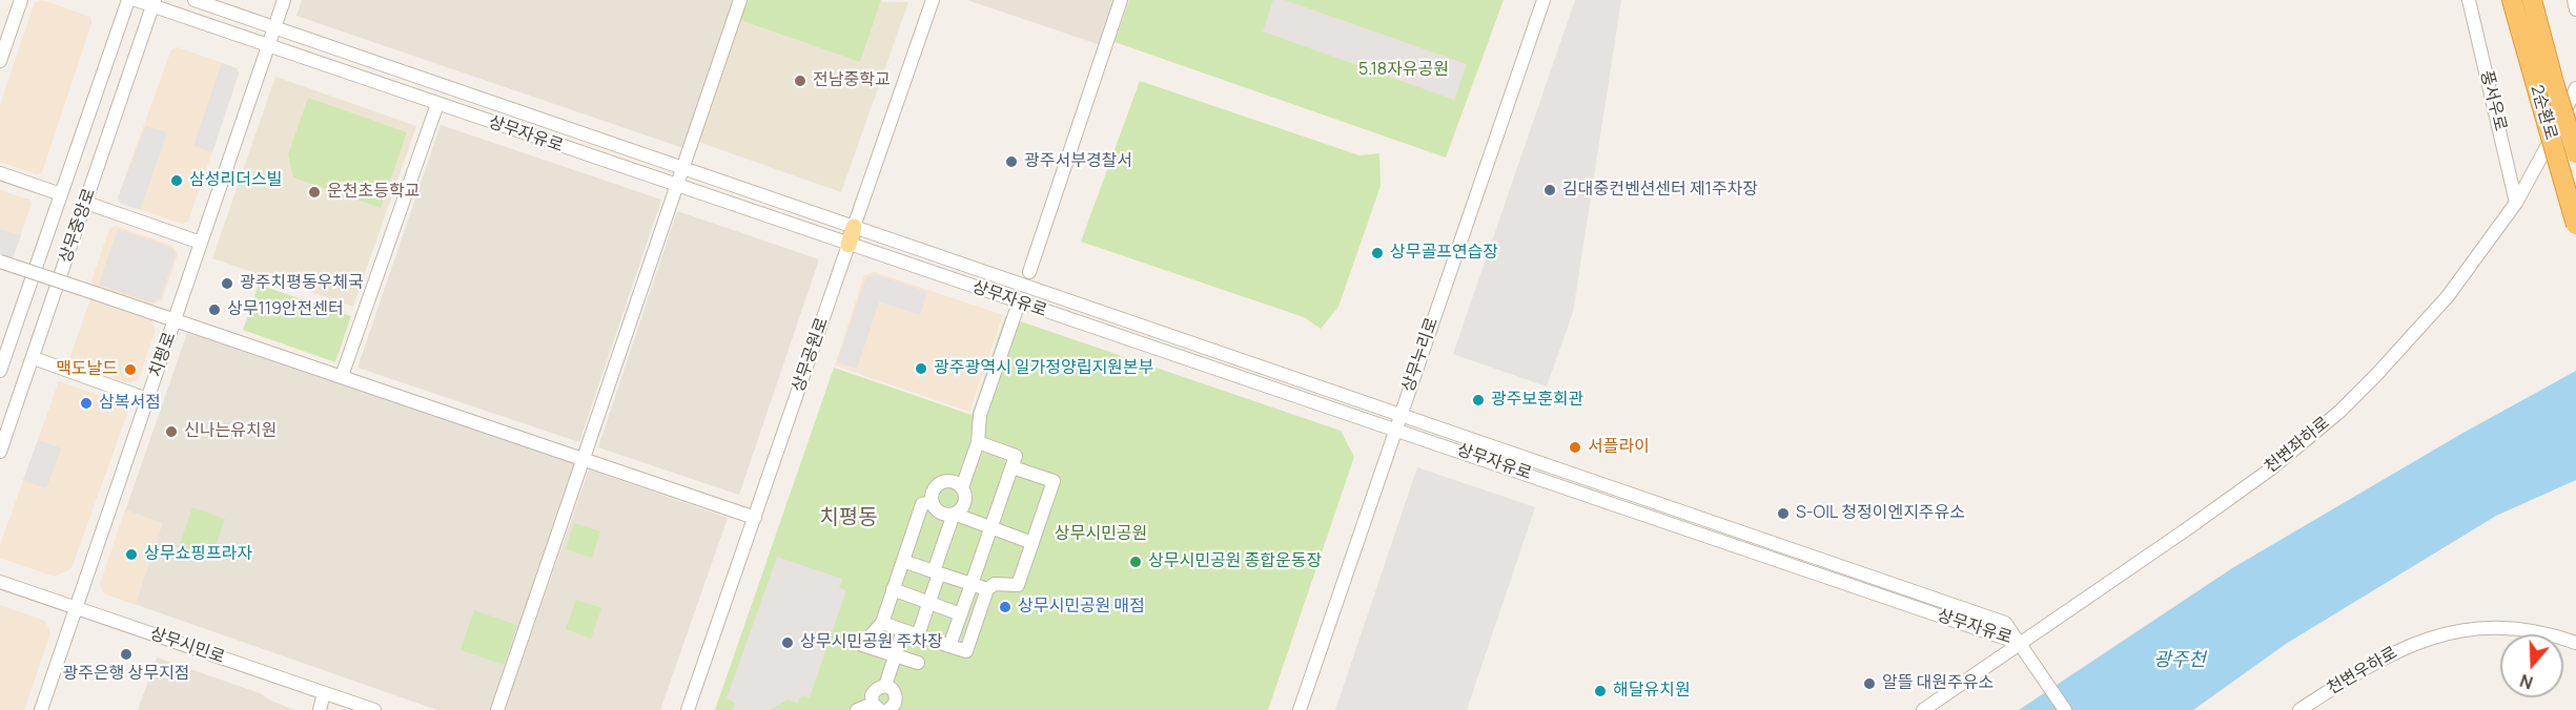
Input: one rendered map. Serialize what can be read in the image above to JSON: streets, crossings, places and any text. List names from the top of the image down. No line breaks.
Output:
{"streets":{"highway":["2순환로"],"main road":["상무공원로"],"street":["풍서우로","상무자유로","상무중앙로","치평로","상무누리로","천변좌하로","상무시민로","천변우하로"]},"crossings":[["풍서우로","천변좌하로"],["상무자유로","상무중앙로"],["상무자유로","치평로"],["상무자유로","상무공원로"],["상무자유로","상무누리로"],["상무자유로","천변좌하로"],["치평로","상무시민로"]],"districts":["치평동"],"water":["광주천"],"parks":["5.18자유공원","상무시민공원"],"places":["전남중학교","광주서부경찰서","삼성리더스빌","김대중컨벤션센터 제1주차장","운천초등학교","상무골프연습장","광주치평동우체국","상무119안전센터","광주광역시 일가정양립지원본부","맥도날드","광주보훈회관","삼복서점","신나는유치원","서플라이","S-OIL 청정이엔지주유소","상무쇼핑프라자","상무시민공원 종합운동장","상무시민공원 매점","상무시민공원 주차장","광주은행 상무지점","알뜰 대원주유소","해달유치원"],"north":"bottom"}
